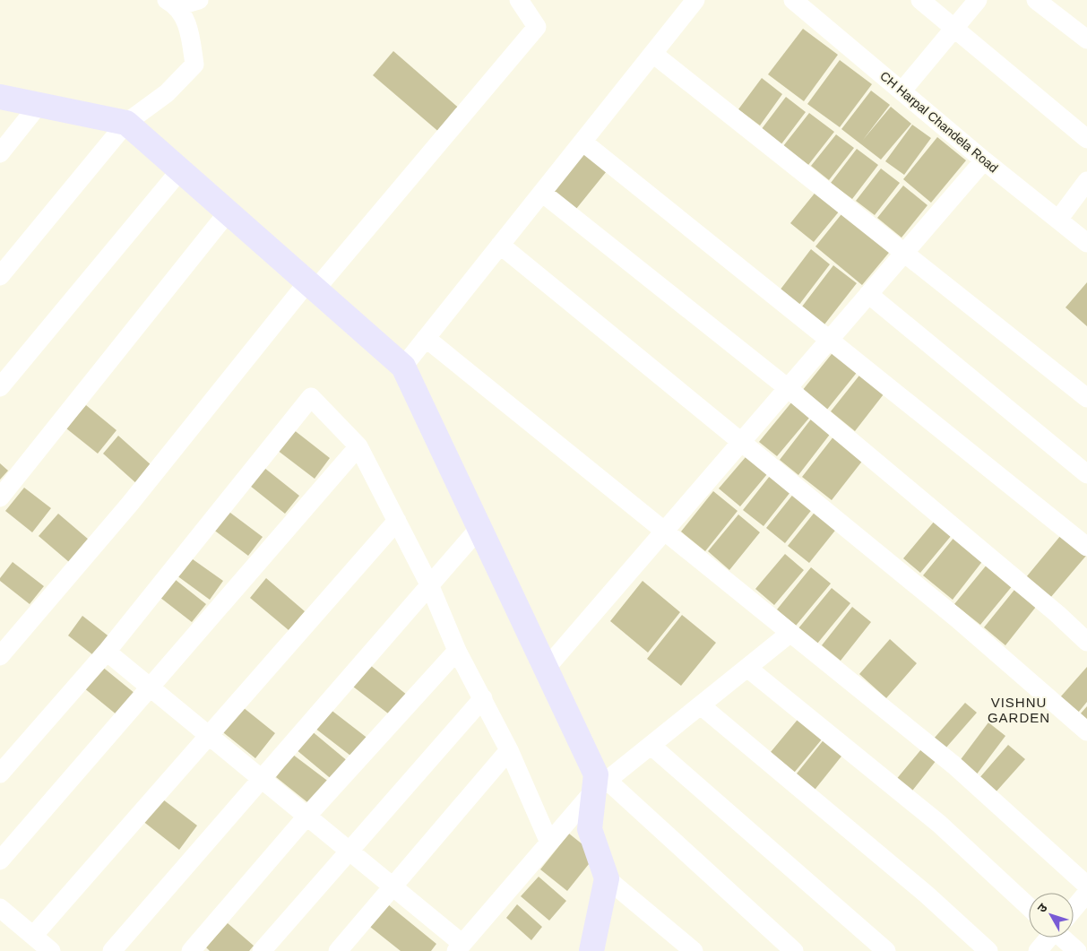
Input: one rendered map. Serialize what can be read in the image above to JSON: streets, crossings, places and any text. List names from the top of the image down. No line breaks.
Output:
{"streets":{"street":["CH Harpal Chandela Road"]},"districts":["VISHNU GARDEN"],"north":"top left"}
